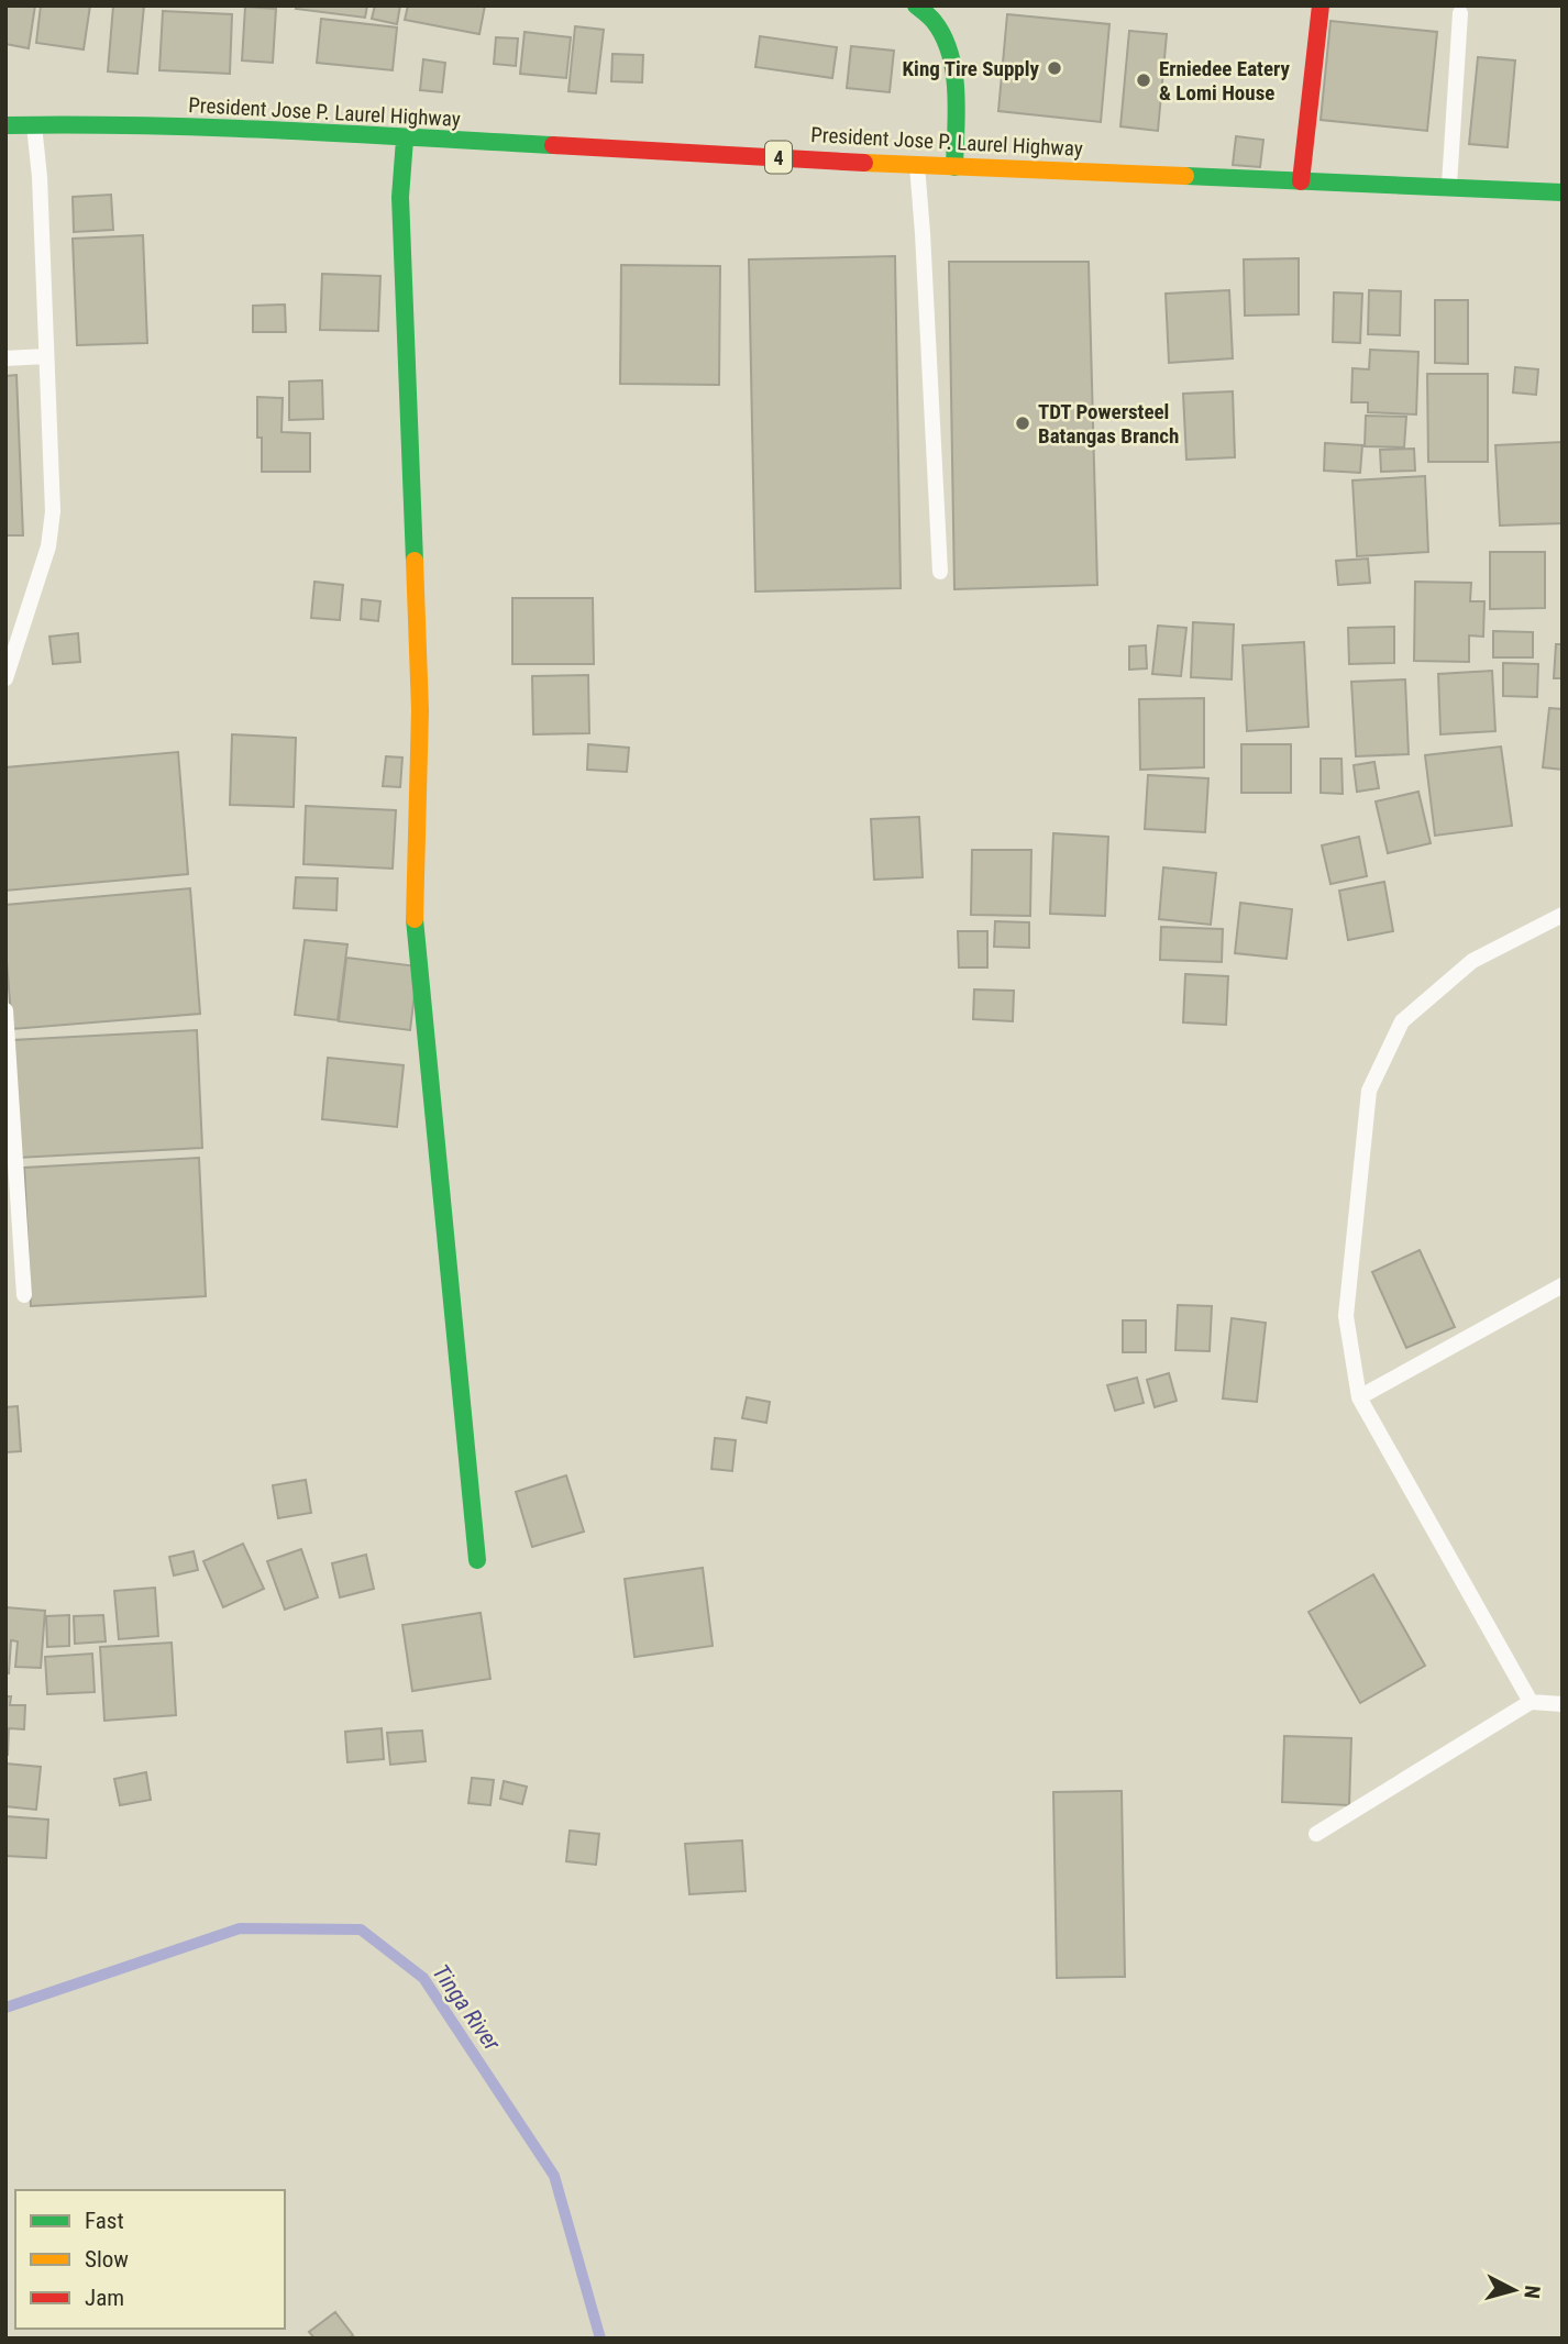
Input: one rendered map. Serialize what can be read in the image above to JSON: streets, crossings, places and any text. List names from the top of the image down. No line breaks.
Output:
{"streets":{"main road":["President Jose P. Laurel Highway","4"]},"water":["Tinga River"],"places":["King Tire Supply","Erniedee Eatery & Lomi House","TDT Powersteel Batangas Branch"],"legend":["Fast","Slow","Jam"],"north":"right"}
